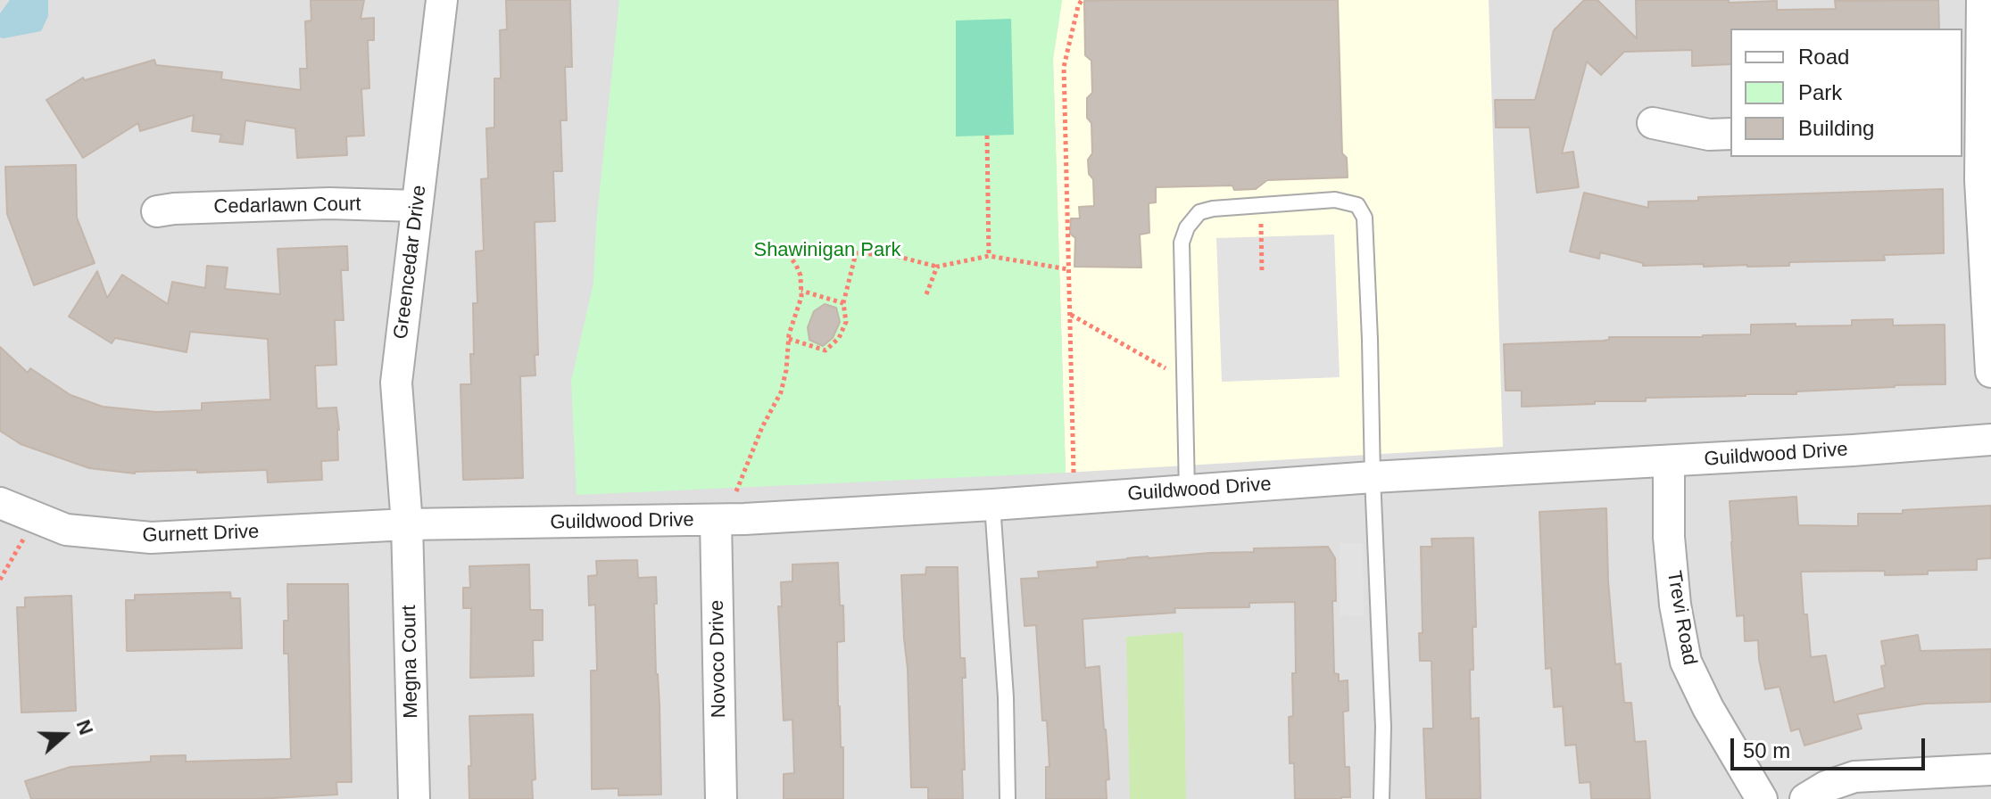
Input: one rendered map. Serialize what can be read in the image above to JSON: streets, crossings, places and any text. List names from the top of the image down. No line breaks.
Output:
{"streets":{"street":["Cedarlawn Court","Greencedar Drive","Guildwood Drive","Gurnett Drive","Trevi Road","Novoco Drive","Megna Court"]},"crossings":[["Cedarlawn Court","Greencedar Drive"],["Greencedar Drive","Guildwood Drive"],["Greencedar Drive","Gurnett Drive"],["Greencedar Drive","Megna Court"],["Guildwood Drive","Gurnett Drive"],["Guildwood Drive","Trevi Road"],["Guildwood Drive","Novoco Drive"],["Guildwood Drive","Megna Court"],["Gurnett Drive","Megna Court"]],"parks":["Shawinigan Park"],"legend":["Road","Park","Building"],"scale_bar":"50 m","north":"right"}
